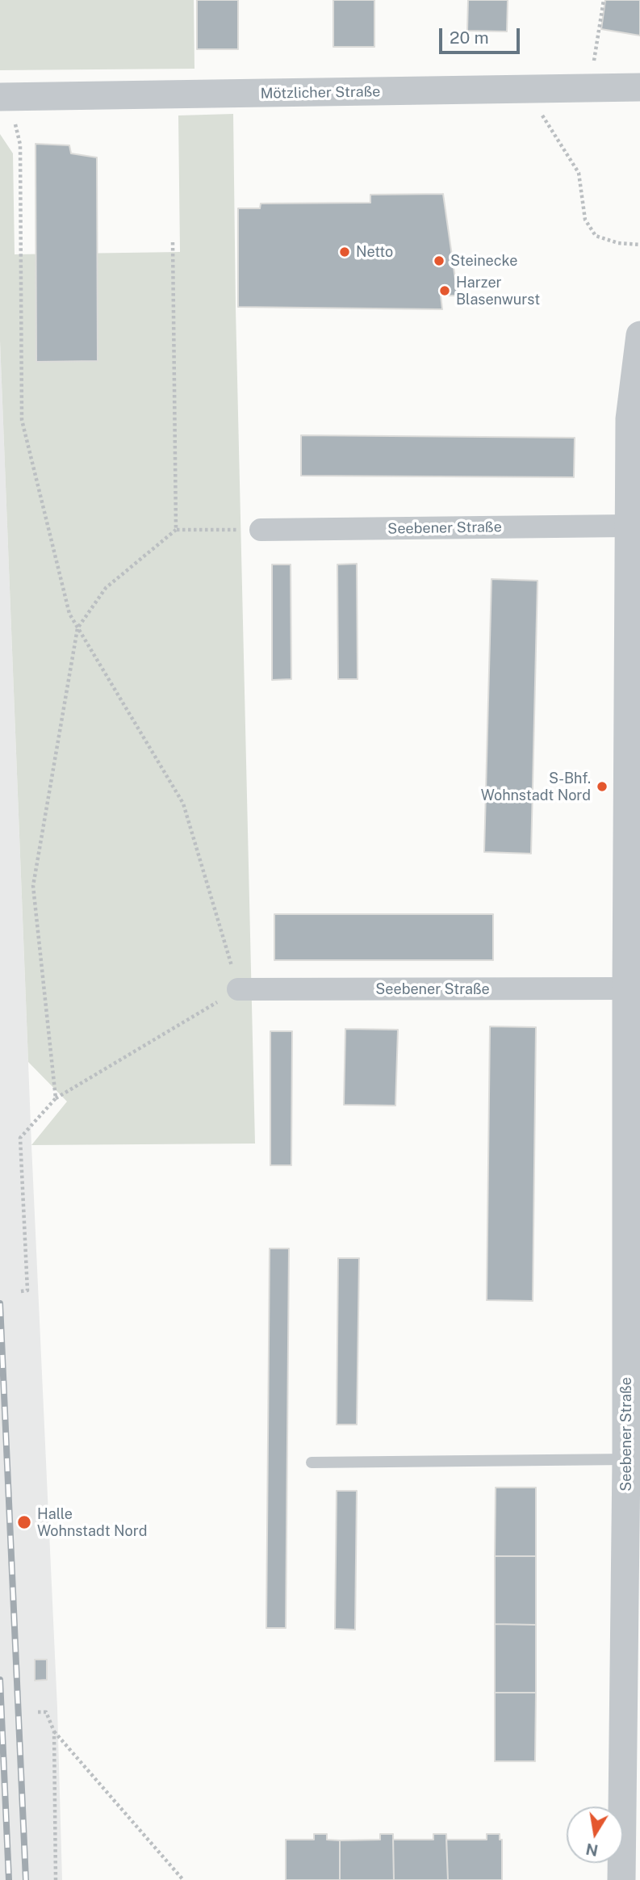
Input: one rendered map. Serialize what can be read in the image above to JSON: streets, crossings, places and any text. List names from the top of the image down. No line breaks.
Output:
{"streets":{"street":["Mötzlicher Straße","Seebener Straße"]},"places":["Netto","Steinecke","Harzer Blasenwurst","S-Bhf. Wohnstadt Nord","Halle Wohnstadt Nord"],"scale_bar":"20 m","north":"bottom"}
